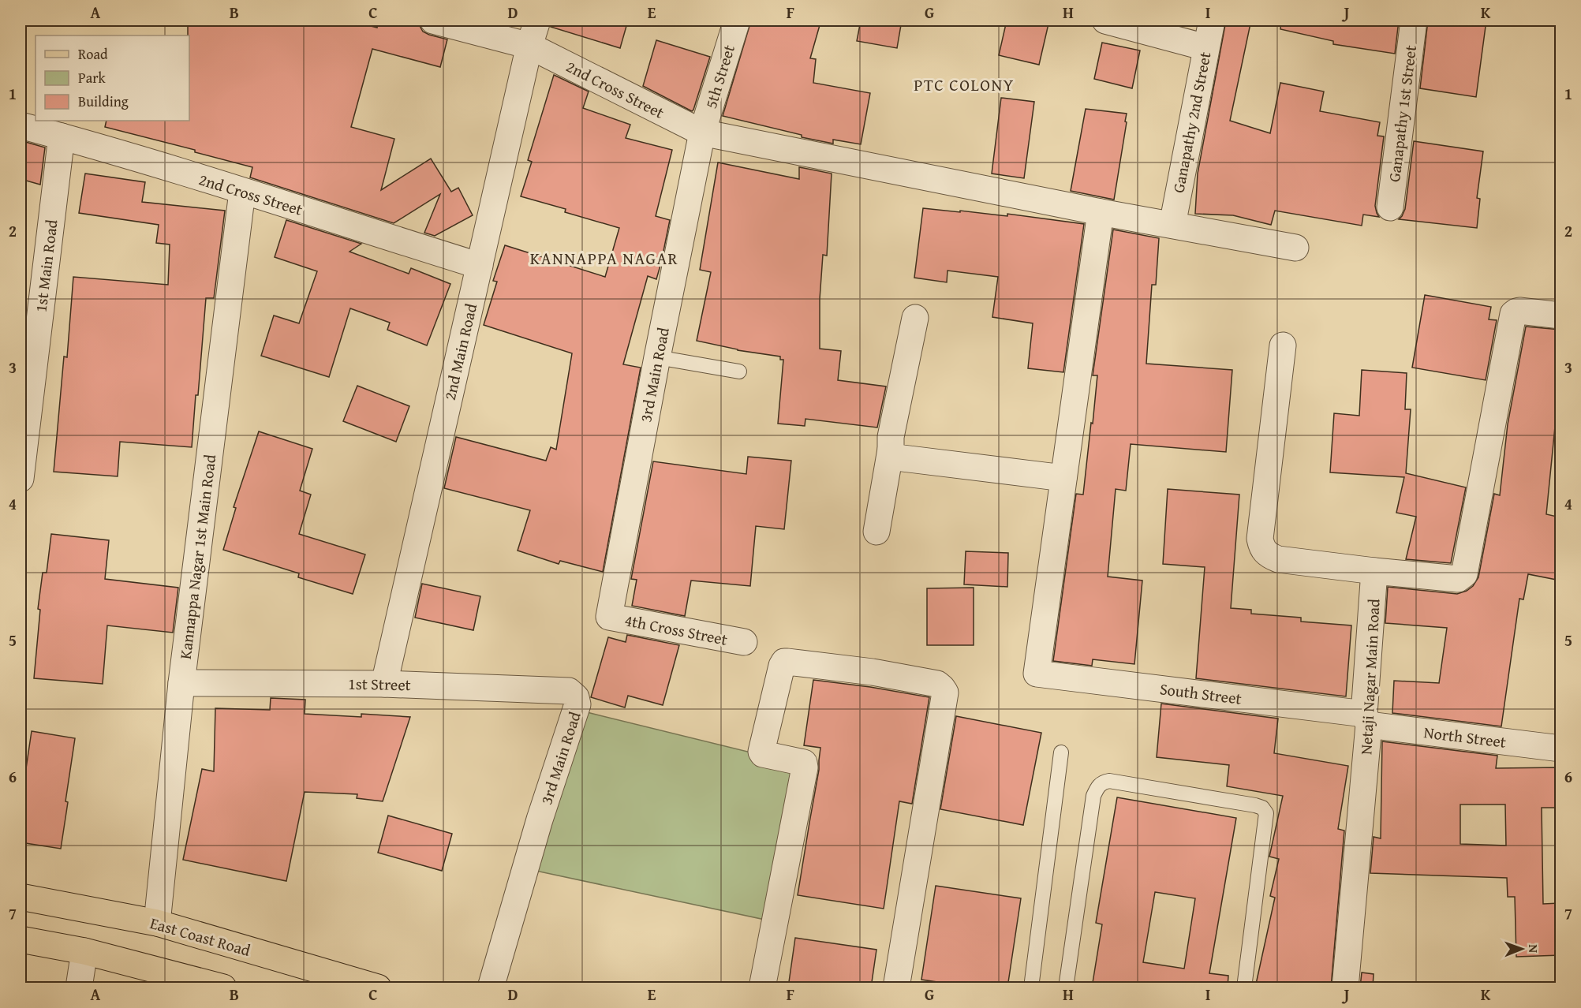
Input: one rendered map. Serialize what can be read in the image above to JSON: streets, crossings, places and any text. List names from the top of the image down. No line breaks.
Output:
{"streets":{"main road":["East Coast Road"],"street":["5th Street","2nd Cross Street","Ganapathy 1st Street","Ganapathy 2nd Street","1st Main Road","2nd Main Road","3rd Main Road","Kannappa Nagar 1st Main Road","4th Cross Street","Netaji Nagar Main Road","1st Street","South Street","North Street"]},"crossings":[["5th Street","2nd Cross Street"],["5th Street","3rd Main Road"],["2nd Cross Street","Ganapathy 2nd Street"],["2nd Cross Street","1st Main Road"],["2nd Cross Street","2nd Main Road"],["2nd Cross Street","3rd Main Road"],["2nd Cross Street","Kannappa Nagar 1st Main Road"],["2nd Main Road","1st Street"],["3rd Main Road","4th Cross Street"],["3rd Main Road","1st Street"],["Kannappa Nagar 1st Main Road","1st Street"],["Kannappa Nagar 1st Main Road","East Coast Road"],["Netaji Nagar Main Road","South Street"],["Netaji Nagar Main Road","North Street"],["South Street","North Street"]],"districts":["PTC COLONY","KANNAPPA NAGAR"],"legend":["Road","Park","Building"],"north":"right","grid":{"columns":["A","B","C","D","E","F","G","H","I","J","K"],"rows":["1","2","3","4","5","6","7"]}}
